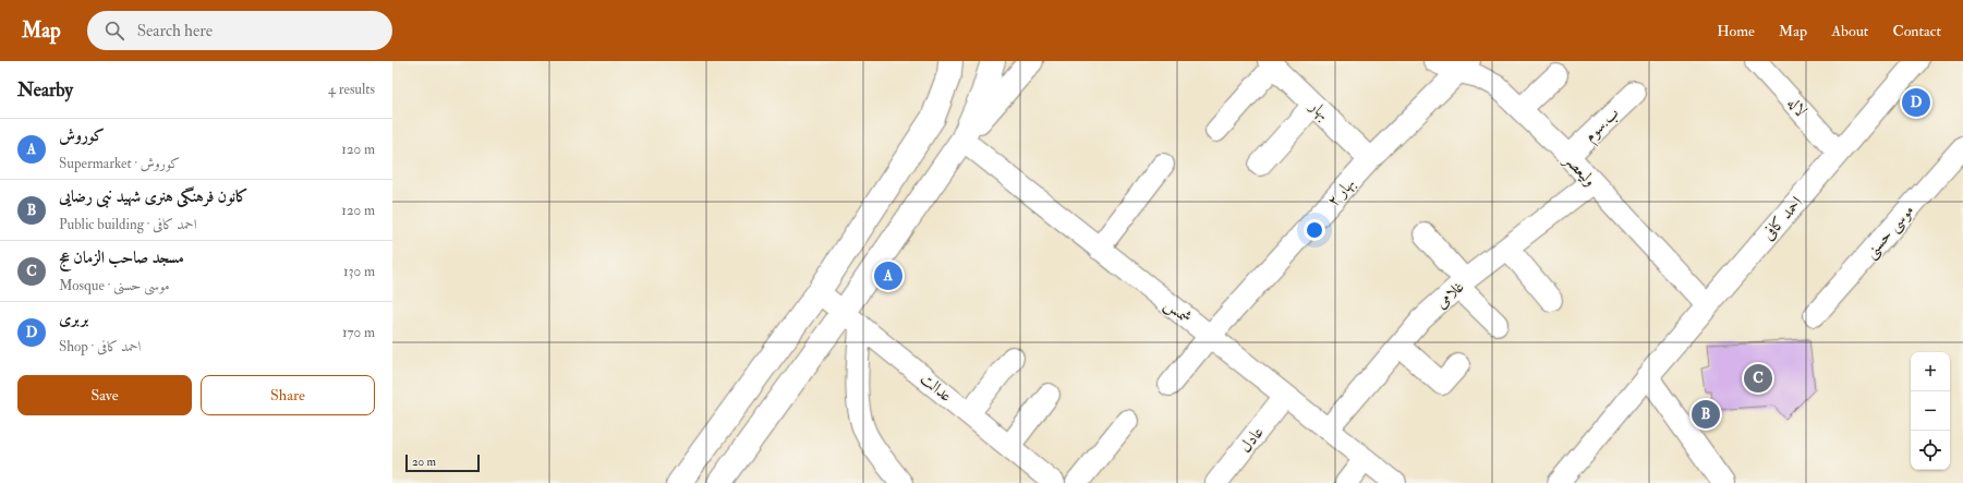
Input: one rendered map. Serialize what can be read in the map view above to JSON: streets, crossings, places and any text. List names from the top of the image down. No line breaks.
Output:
{"streets":{"street":["لاله","بهار","ب.سوم","ولیعصر","بهار ۲","احمد کافی","موسی حسنی","غلامی","شمس","عدالت","عادل"]},"crossings":[["لاله","احمد کافی"],["بهار","بهار ۲"],["ب.سوم","ولیعصر"],["ولیعصر","بهار ۲"],["ولیعصر","احمد کافی"],["ولیعصر","غلامی"],["بهار ۲","شمس"],["غلامی","شمس"],["شمس","عادل"]],"scale_bar":"20 m","page":{"header":"Map","search":"Search here","nav":["Home","Map","About","Contact"],"heading":["Nearby","4 results"],"pins":["D","A","C","B"],"list":[{"mark":"A","name":"کوروش","note":"Supermarket · کوروش","value":"120 m"},{"mark":"B","name":"کانون فرهنگی هنری شهید نبی رضایی","note":"Public building · احمد کافی","value":"120 m"},{"mark":"C","name":"مسجد صاحب الزمان عج","note":"Mosque · موسی حسنی","value":"130 m"},{"mark":"D","name":"بربری","note":"Shop · احمد کافی","value":"170 m"}],"map_buttons":["+","−"],"buttons":["Save","Share"],"scale":"20 m"}}
